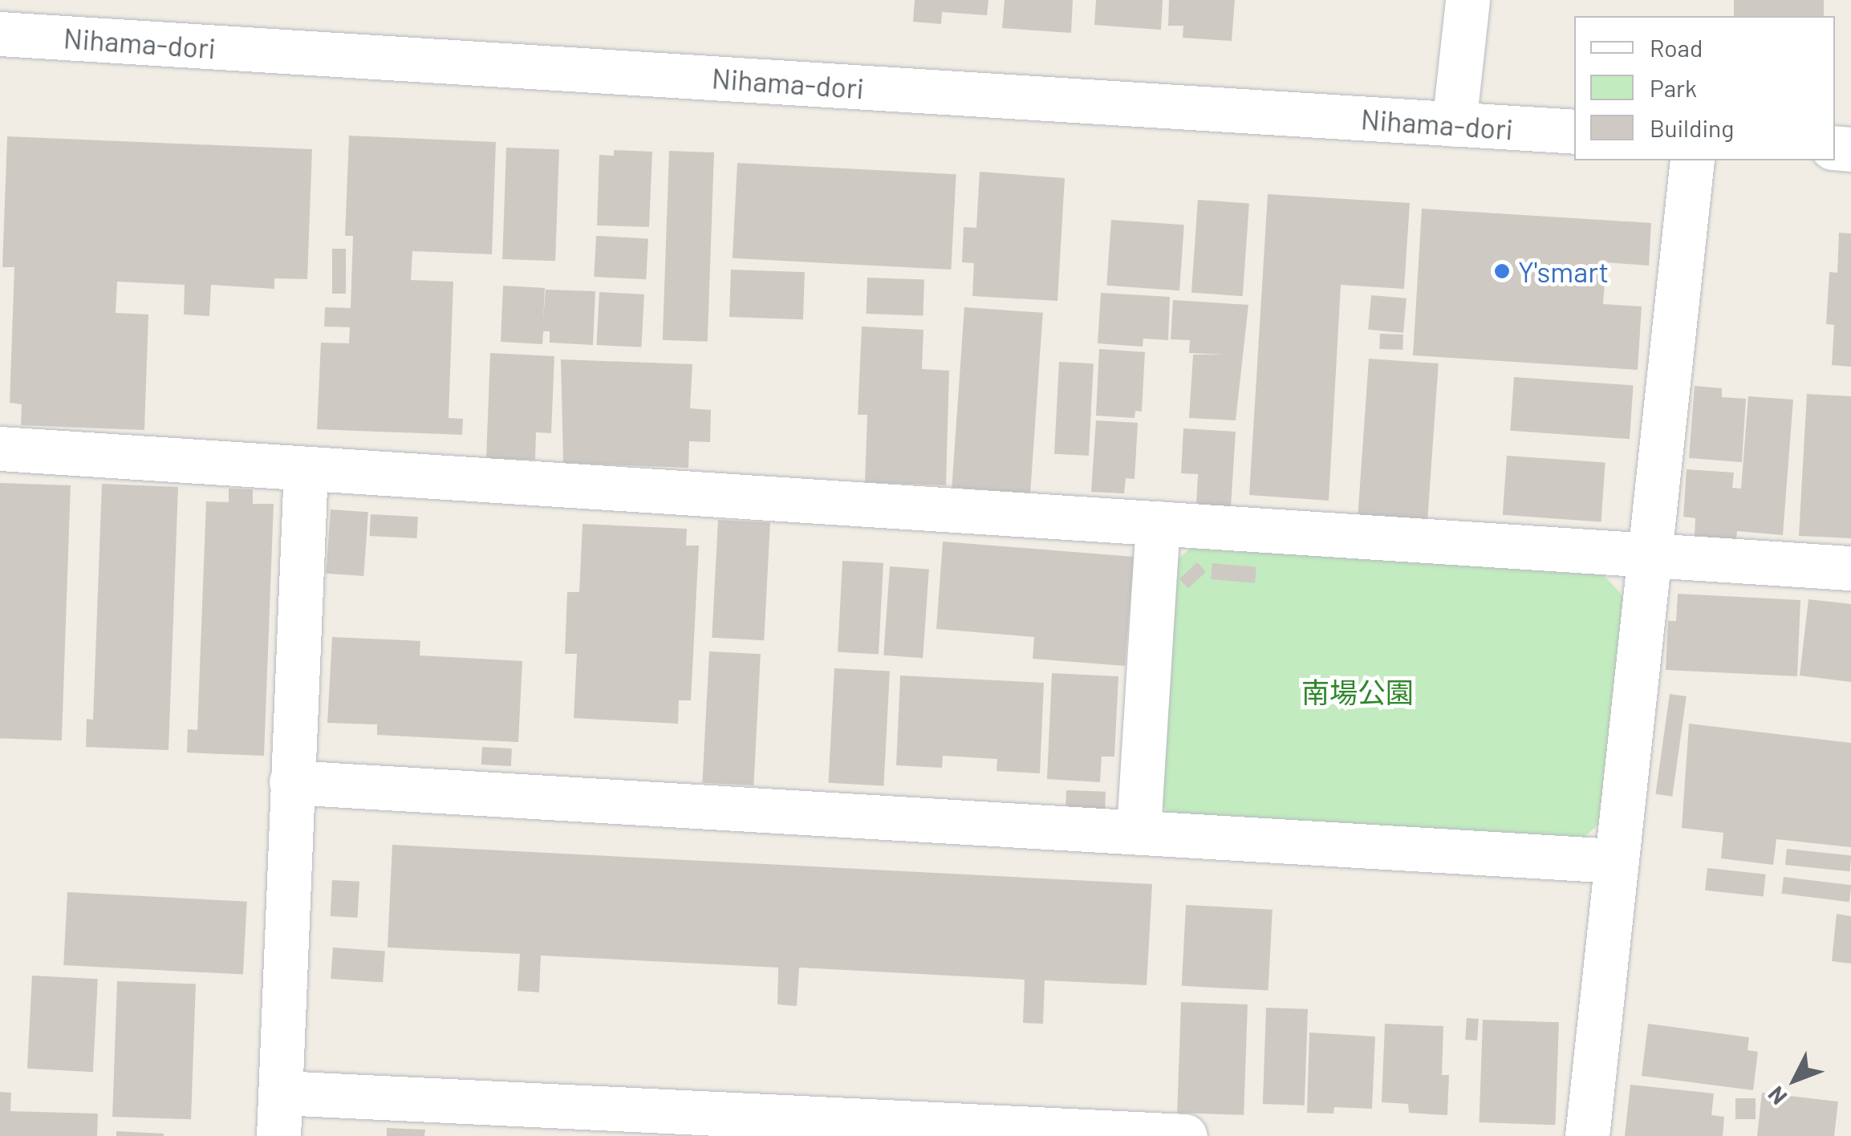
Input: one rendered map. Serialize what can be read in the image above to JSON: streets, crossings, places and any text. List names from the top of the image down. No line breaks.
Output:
{"streets":{"street":["Nihama-dori"]},"parks":["南場公園"],"places":["Y'smart"],"legend":["Road","Park","Building"],"north":"bottom left"}
